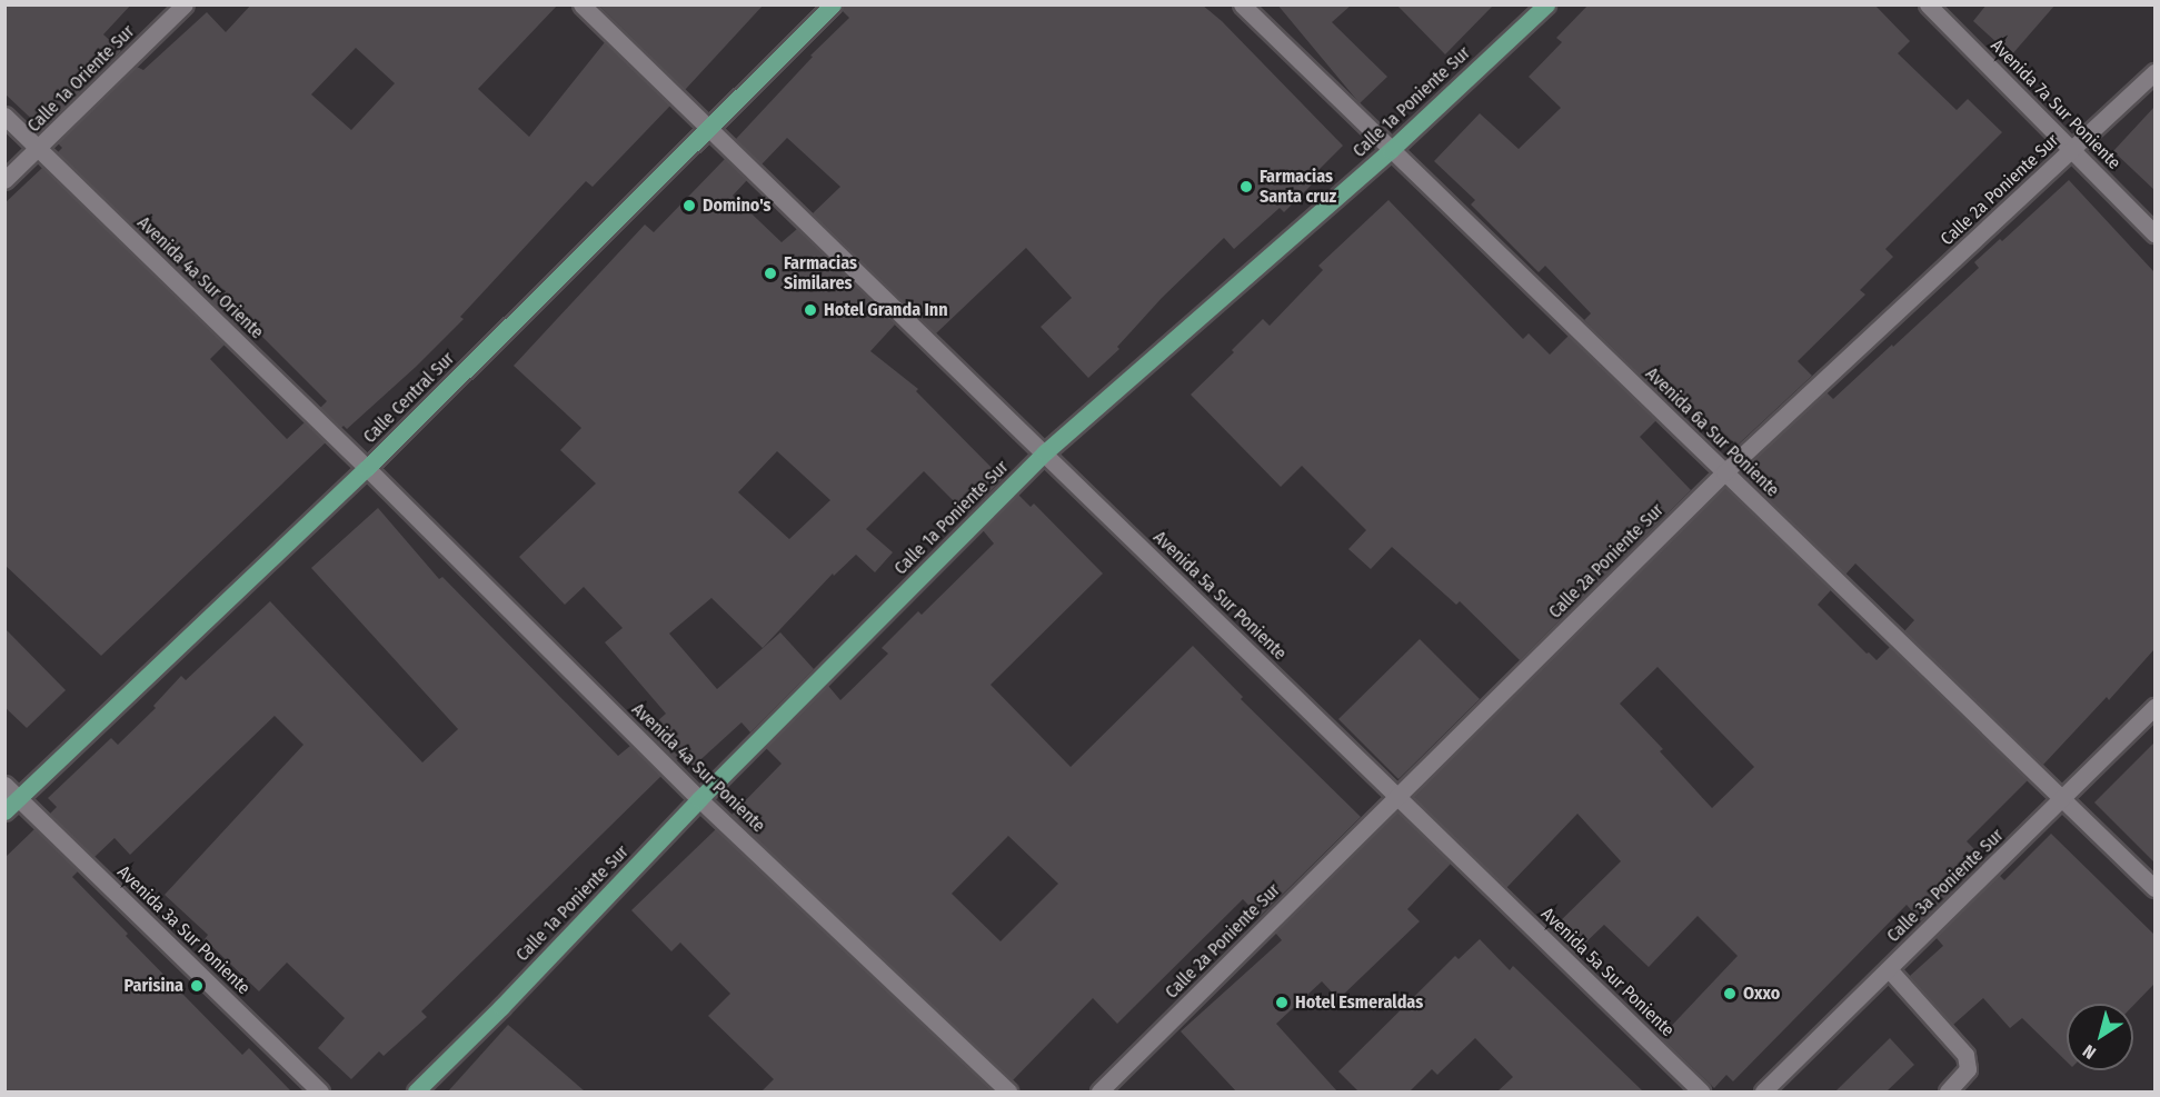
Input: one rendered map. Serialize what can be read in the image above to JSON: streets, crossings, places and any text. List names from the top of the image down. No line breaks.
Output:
{"streets":{"main road":["Calle 1a Poniente Sur","Calle Central Sur"],"street":["Calle 1a Oriente Sur","Avenida 7a Sur Poniente","Calle 2a Poniente Sur","Avenida 4a Sur Oriente","Avenida 6a Sur Poniente","Avenida 5a Sur Poniente","Avenida 4a Sur Poniente","Calle 3a Poniente Sur","Avenida 3a Sur Poniente"]},"crossings":[["Calle 1a Oriente Sur","Avenida 4a Sur Oriente"],["Calle 1a Poniente Sur","Avenida 6a Sur Poniente"],["Calle 1a Poniente Sur","Avenida 5a Sur Poniente"],["Calle 1a Poniente Sur","Avenida 4a Sur Poniente"],["Avenida 7a Sur Poniente","Calle 2a Poniente Sur"],["Calle 2a Poniente Sur","Avenida 6a Sur Poniente"],["Calle 2a Poniente Sur","Avenida 5a Sur Poniente"],["Avenida 4a Sur Oriente","Calle Central Sur"],["Avenida 4a Sur Oriente","Avenida 4a Sur Poniente"],["Calle Central Sur","Avenida 5a Sur Poniente"],["Calle Central Sur","Avenida 4a Sur Poniente"],["Calle Central Sur","Avenida 3a Sur Poniente"],["Avenida 6a Sur Poniente","Calle 3a Poniente Sur"]],"places":["Farmacias Santa cruz","Domino's","Farmacias Similares","Hotel Granda Inn","Parisina","Oxxo","Hotel Esmeraldas"],"north":"bottom left"}
